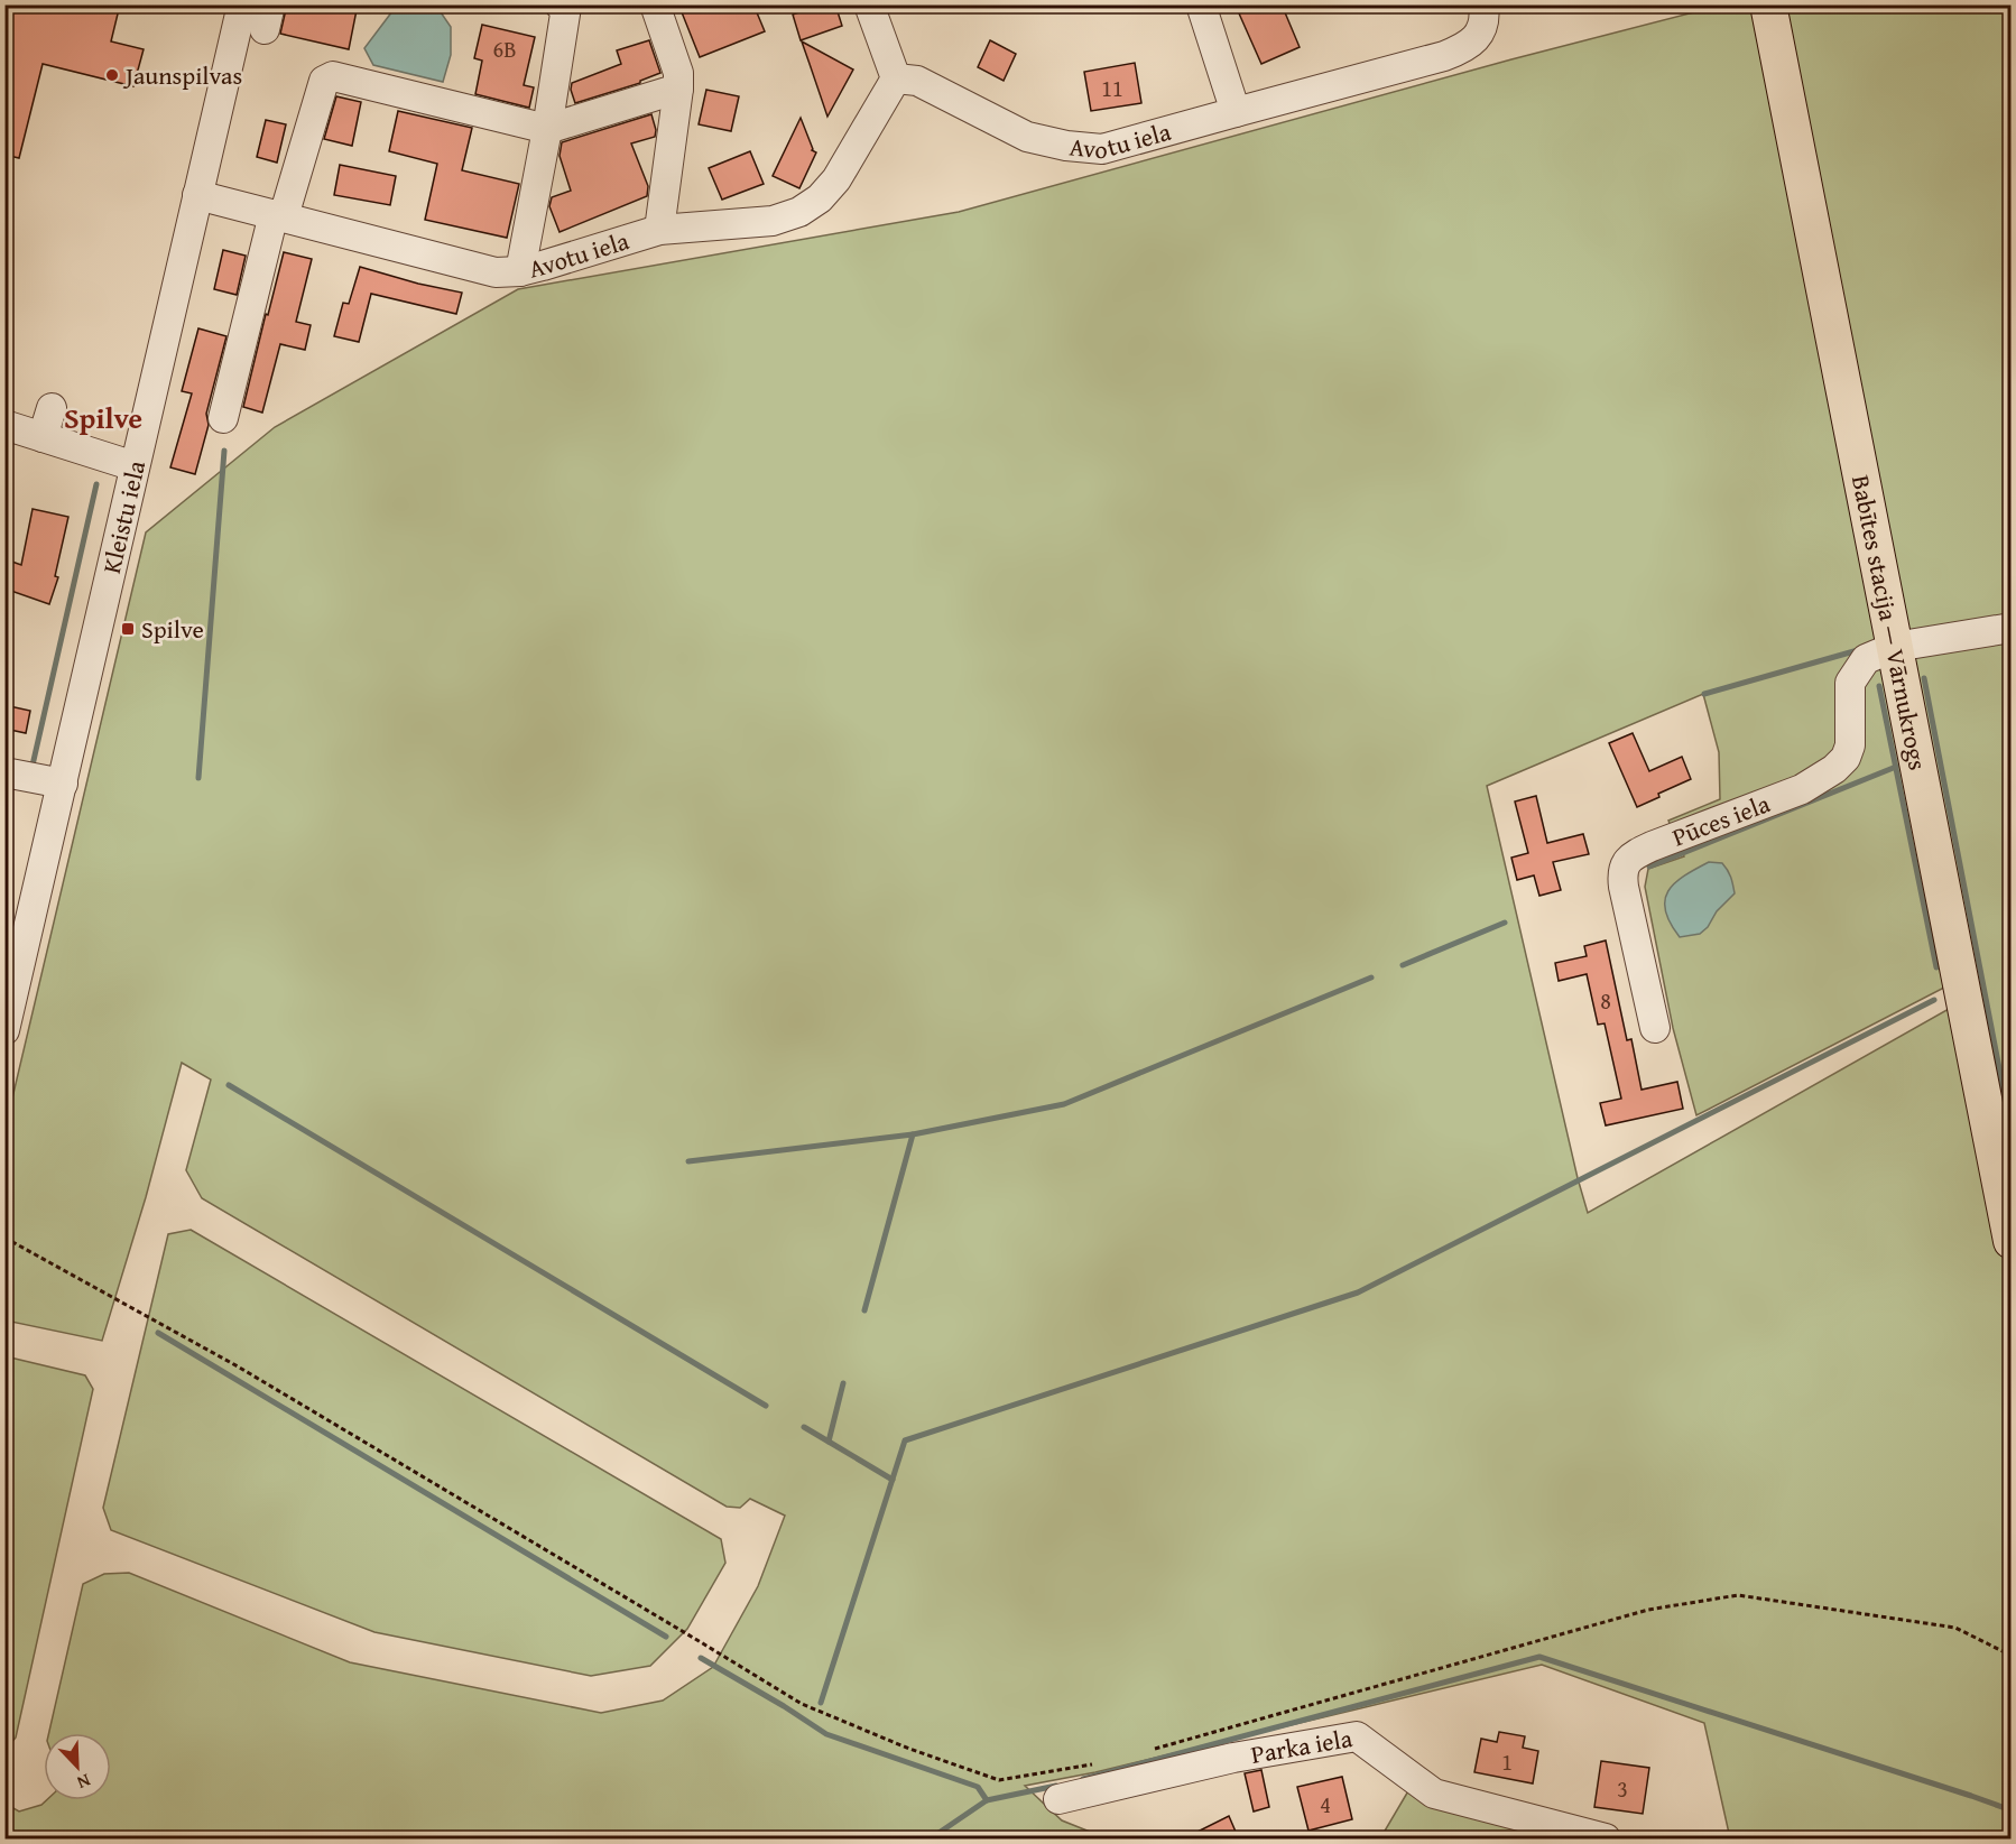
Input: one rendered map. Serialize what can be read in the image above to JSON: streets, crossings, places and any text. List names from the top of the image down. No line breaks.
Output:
{"streets":{"main road":["Babītes stacija — Vārnukrogs"],"street":["Avotu iela","Kleistu iela","Pūces iela","Parka iela"]},"crossings":[["Avotu iela","Kleistu iela"],["Babītes stacija — Vārnukrogs","Pūces iela"]],"districts":["Spilve"],"places":{"other":["Jaunspilvas"],"transit":["Spilve"]},"house_numbers":["6B","11","8","1","3","4"],"north":"bottom right"}
